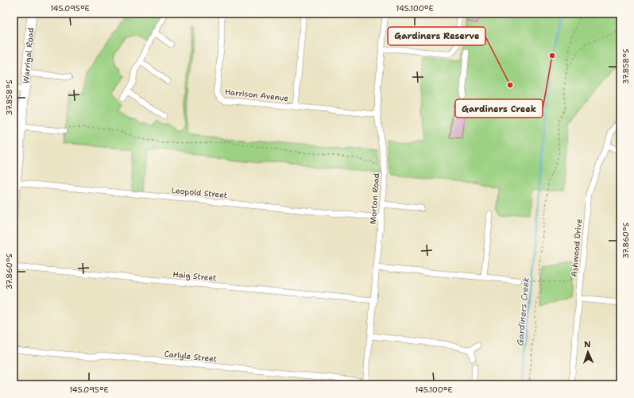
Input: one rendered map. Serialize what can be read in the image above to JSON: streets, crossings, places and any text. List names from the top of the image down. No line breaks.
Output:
{"streets":{"highway":["Warrigal Road"],"street":["Harrison Avenue","Leopold Street","Morton Road","Ashwood Drive","Haig Street","Carlyle Street"]},"crossings":[["Warrigal Road","Leopold Street"],["Harrison Avenue","Morton Road"],["Leopold Street","Morton Road"],["Morton Road","Haig Street"],["Morton Road","Carlyle Street"]],"water":["Gardiners Creek"],"places":["Gardiners Creek","Gardiners Reserve"],"north":"top","coordinates":["145.095°E","145.100°E","37.858°S","37.860°S"]}
